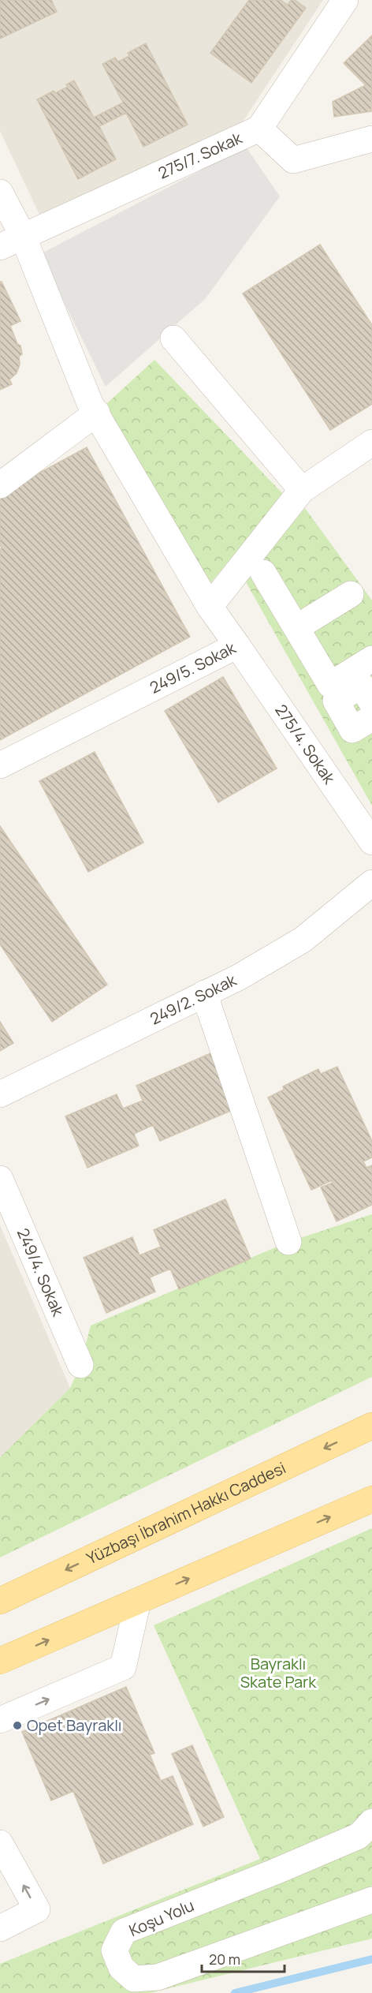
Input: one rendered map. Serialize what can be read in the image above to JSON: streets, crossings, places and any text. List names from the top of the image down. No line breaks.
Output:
{"streets":{"main road":["Yüzbaşı İbrahim Hakkı Caddesi"],"street":["275/7. Sokak","249/5. Sokak","275/4. Sokak","249/2. Sokak","249/4. Sokak","Koşu Yolu"]},"crossings":[["275/7. Sokak","249/5. Sokak"],["249/5. Sokak","275/4. Sokak"]],"parks":["Bayraklı Skate Park"],"places":["Opet Bayraklı"],"scale_bar":"20 m"}
